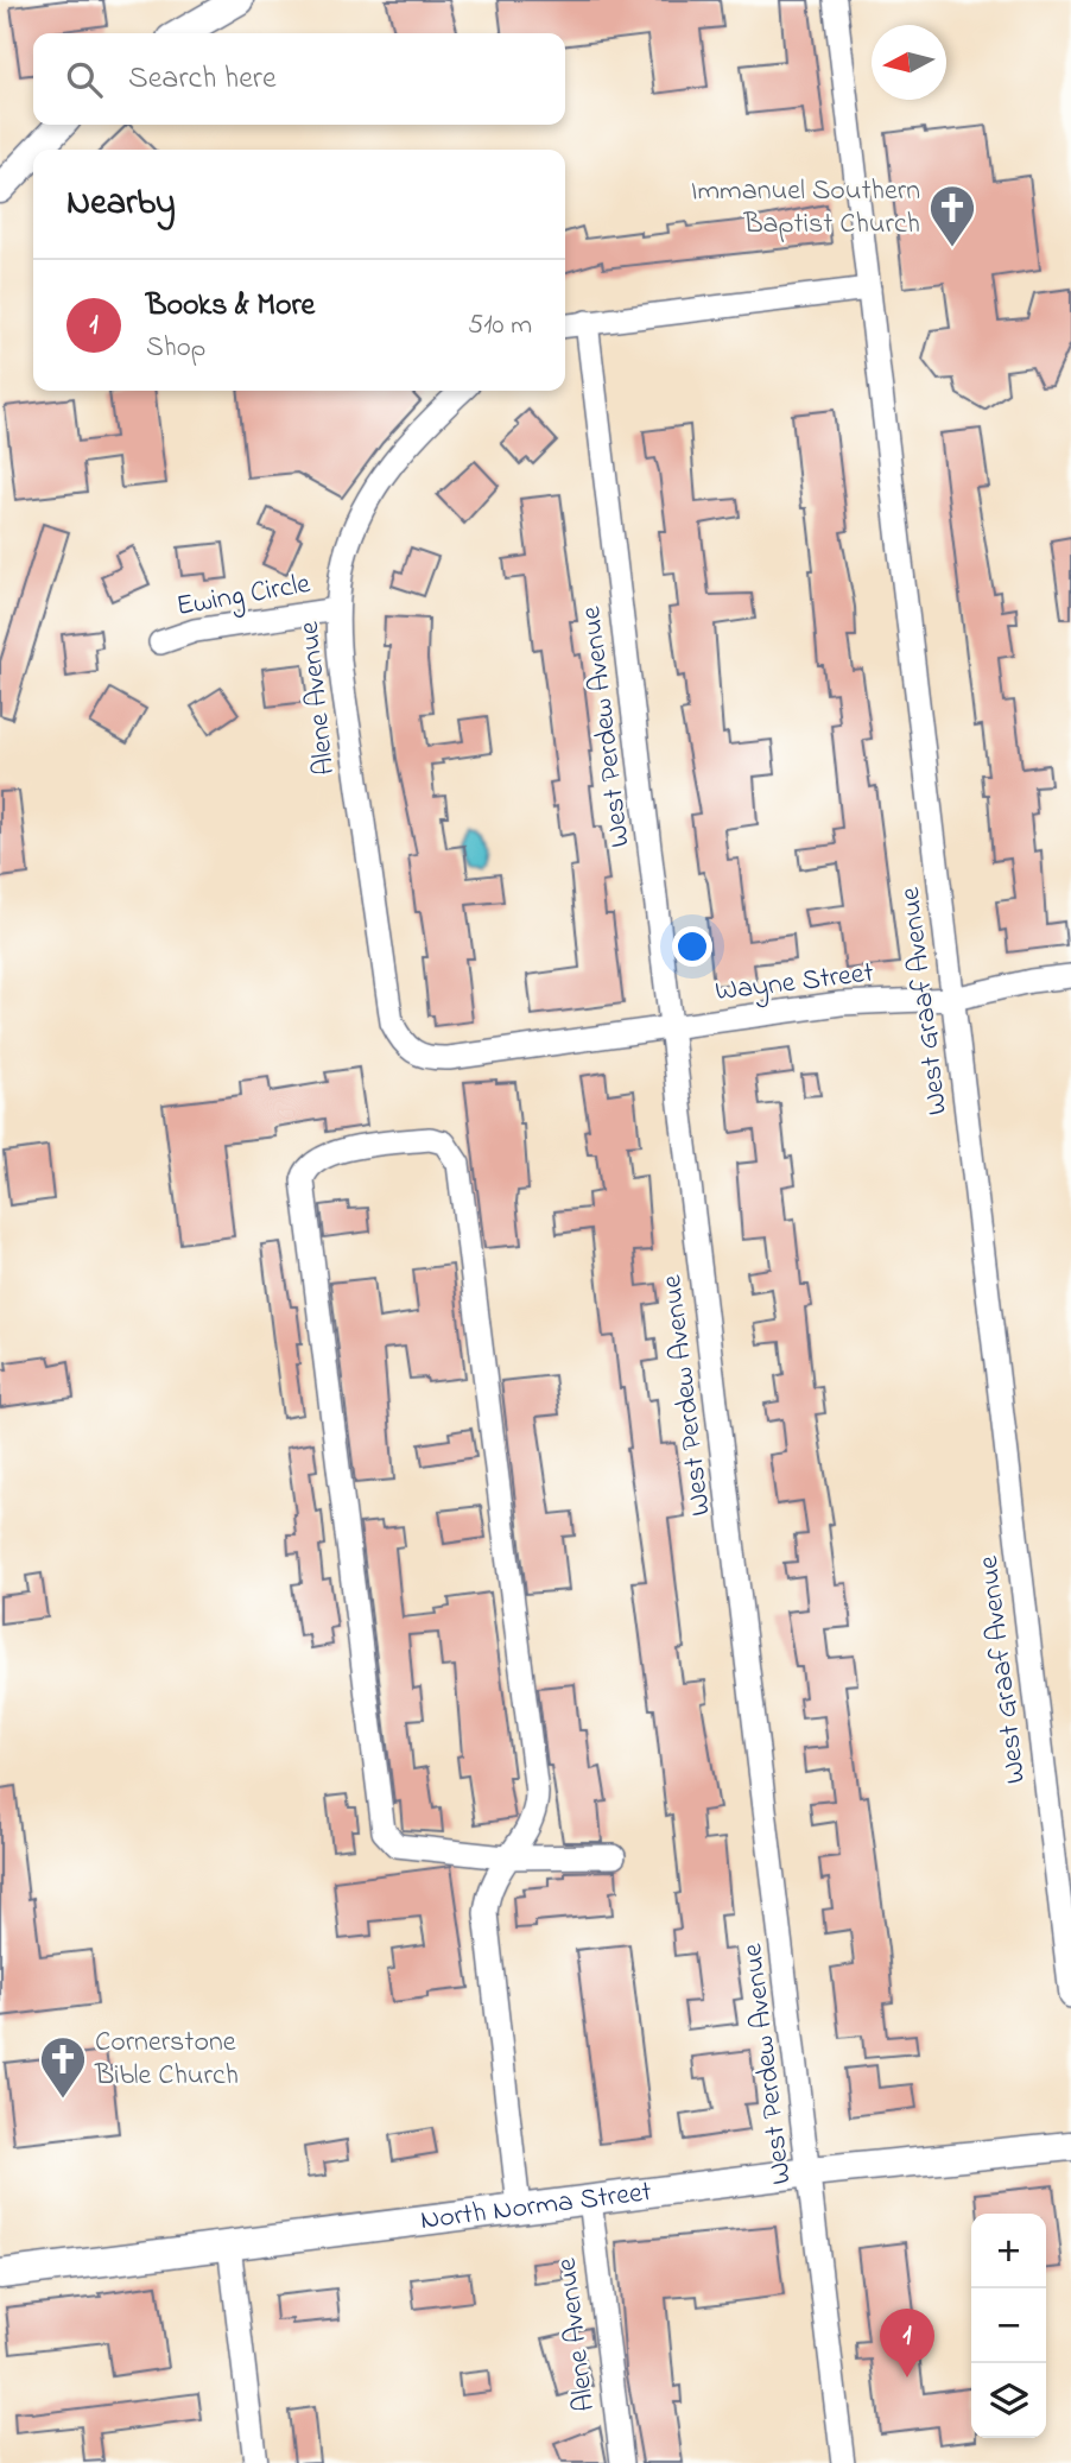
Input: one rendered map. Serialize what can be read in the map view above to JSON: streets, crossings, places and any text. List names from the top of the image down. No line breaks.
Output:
{"streets":{"street":["Ewing Circle","Alene Avenue","West Perdew Avenue","Wayne Street","West Graaf Avenue","North Norma Street"]},"crossings":[["Ewing Circle","Alene Avenue"],["Alene Avenue","Wayne Street"],["Alene Avenue","North Norma Street"],["West Perdew Avenue","Wayne Street"],["West Perdew Avenue","North Norma Street"],["Wayne Street","West Graaf Avenue"]],"places":{"church":["Immanuel Southern Baptist Church","Cornerstone Bible Church"]},"north":"left","page":{"search":"Search here","heading":"Nearby","list":[{"mark":"1","name":"Books & More","note":"Shop","value":"510 m"}],"map_buttons":["+","−"],"pins":"1"}}
